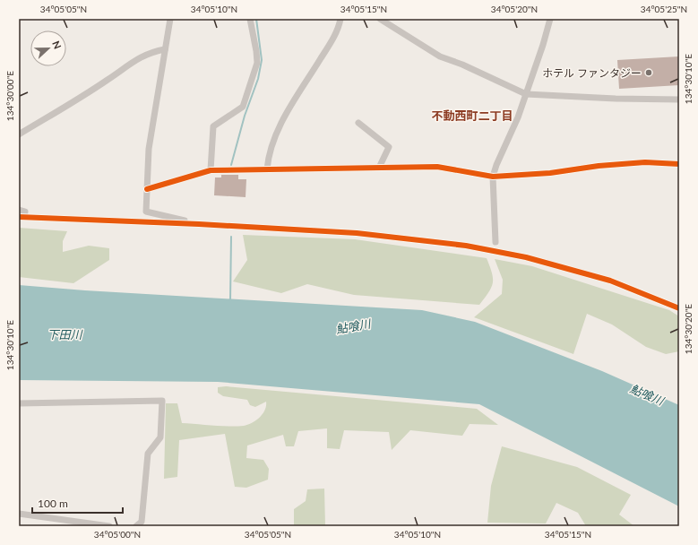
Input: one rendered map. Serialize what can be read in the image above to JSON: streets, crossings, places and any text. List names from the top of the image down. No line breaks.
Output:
{"districts":["不動西町二丁目"],"water":["鮎喰川","下田川"],"places":["ホテル ファンタジー"],"scale_bar":"100 m","north":"right","coordinates":["34°05'05\"N","34°05'10\"N","34°05'15\"N","34°05'20\"N","34°05'25\"N","134°30'10\"E","134°30'00\"E","134°30'20\"E","34°05'00\"N"]}
